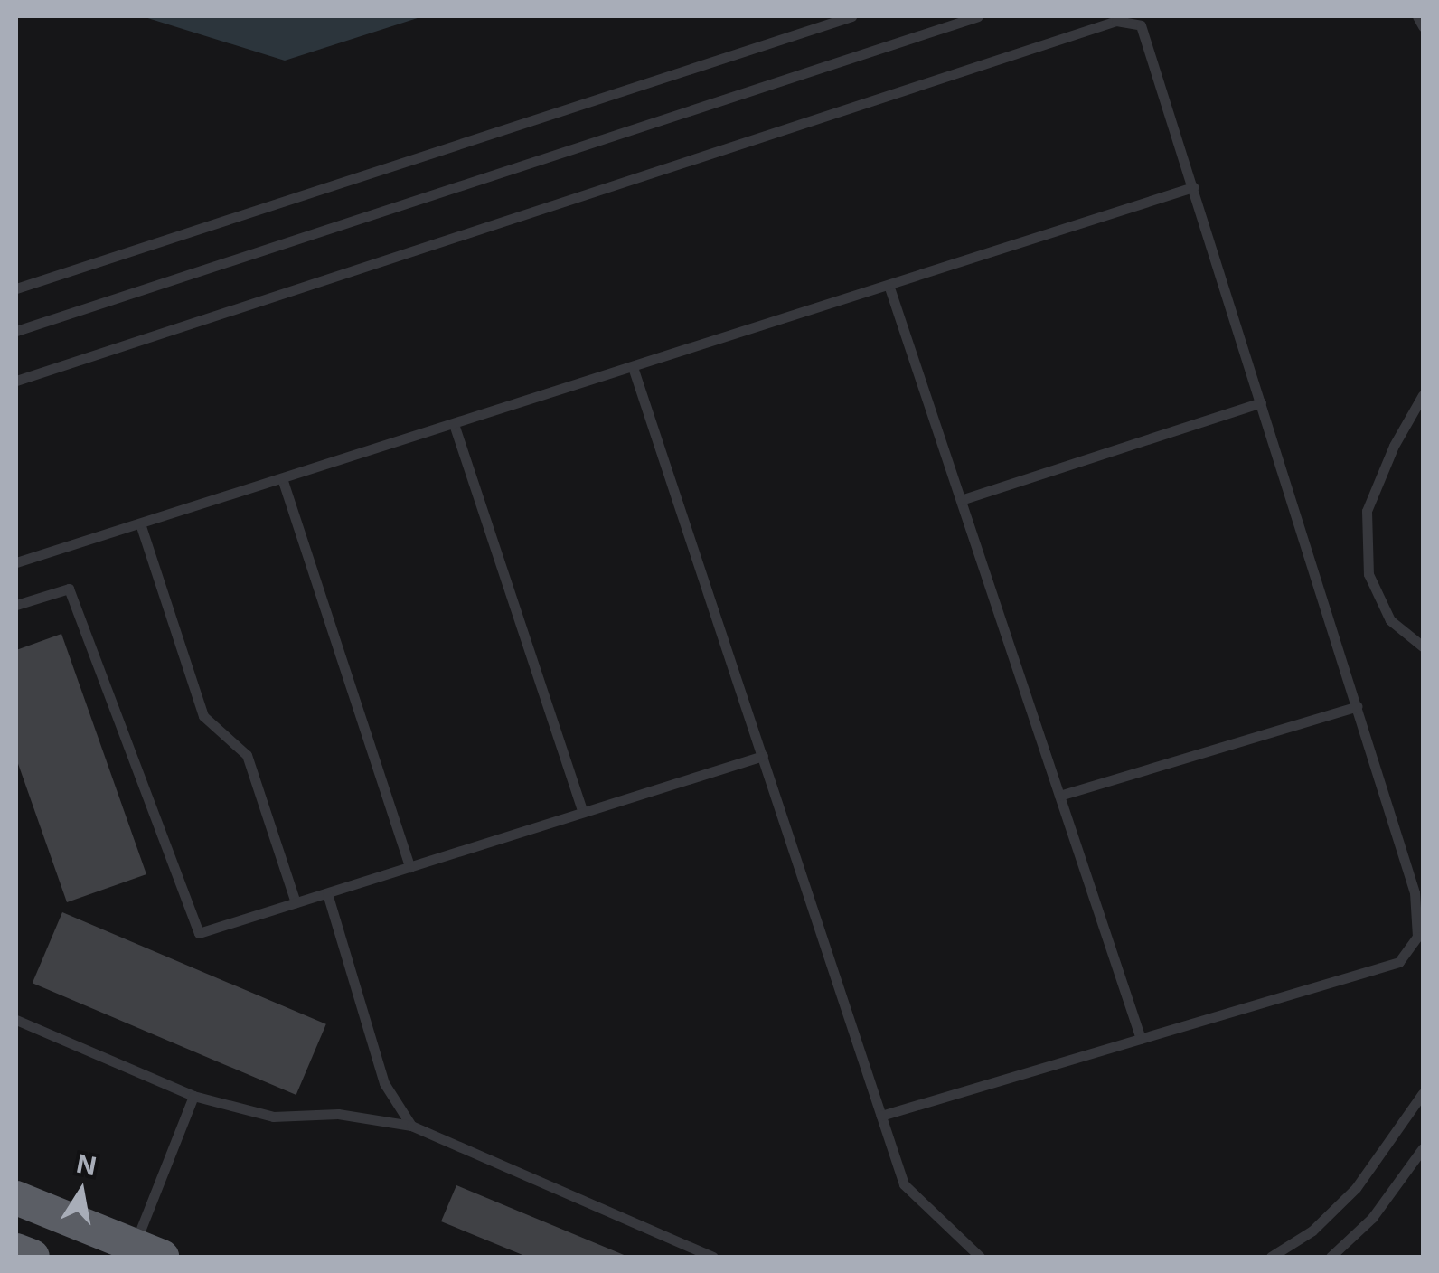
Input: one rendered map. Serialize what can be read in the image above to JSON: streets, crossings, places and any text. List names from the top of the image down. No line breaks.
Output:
{"north":"top"}
